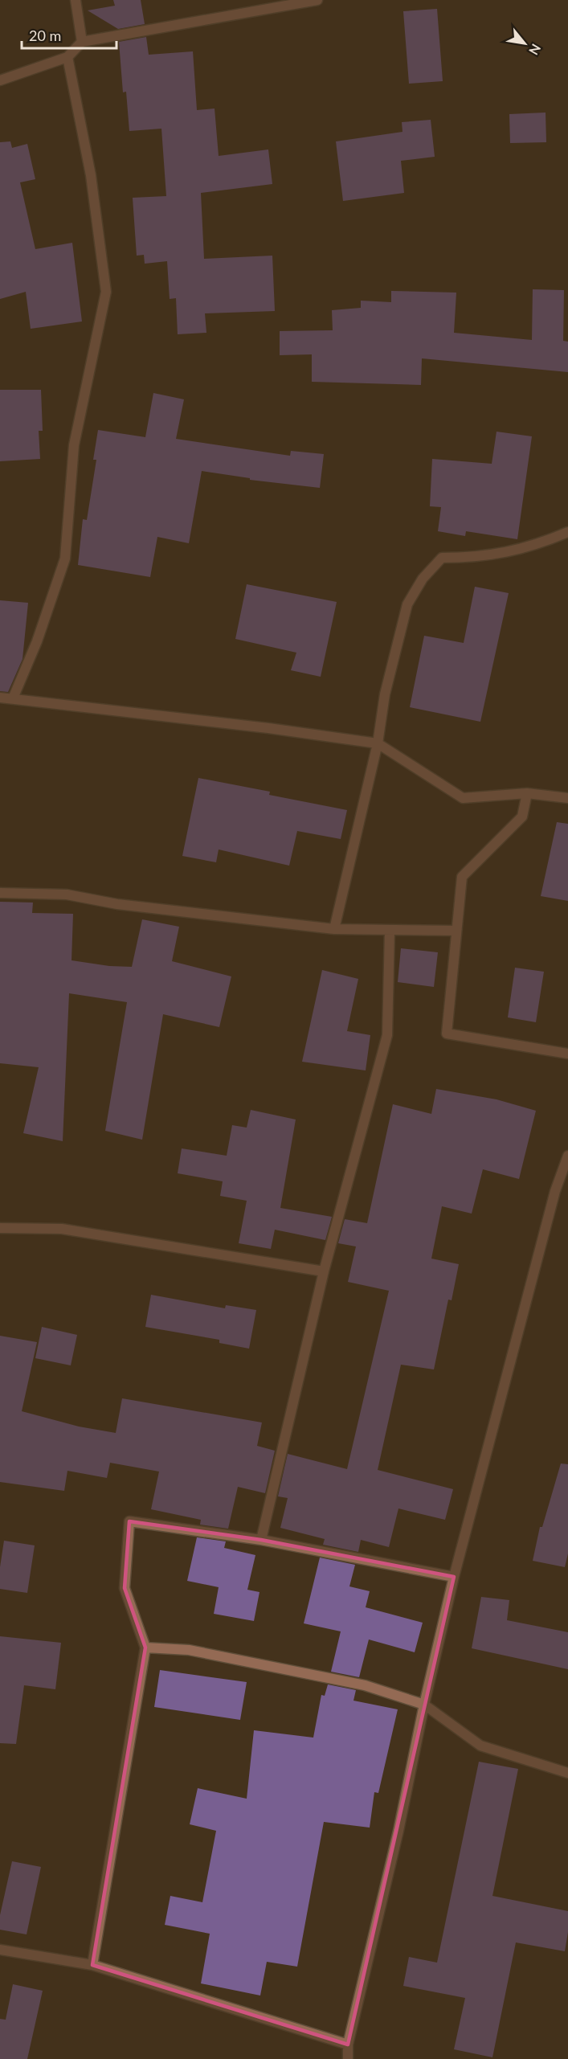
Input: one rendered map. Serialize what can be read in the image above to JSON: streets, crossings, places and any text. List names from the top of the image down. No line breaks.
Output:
{"scale_bar":"20 m","north":"bottom right"}
